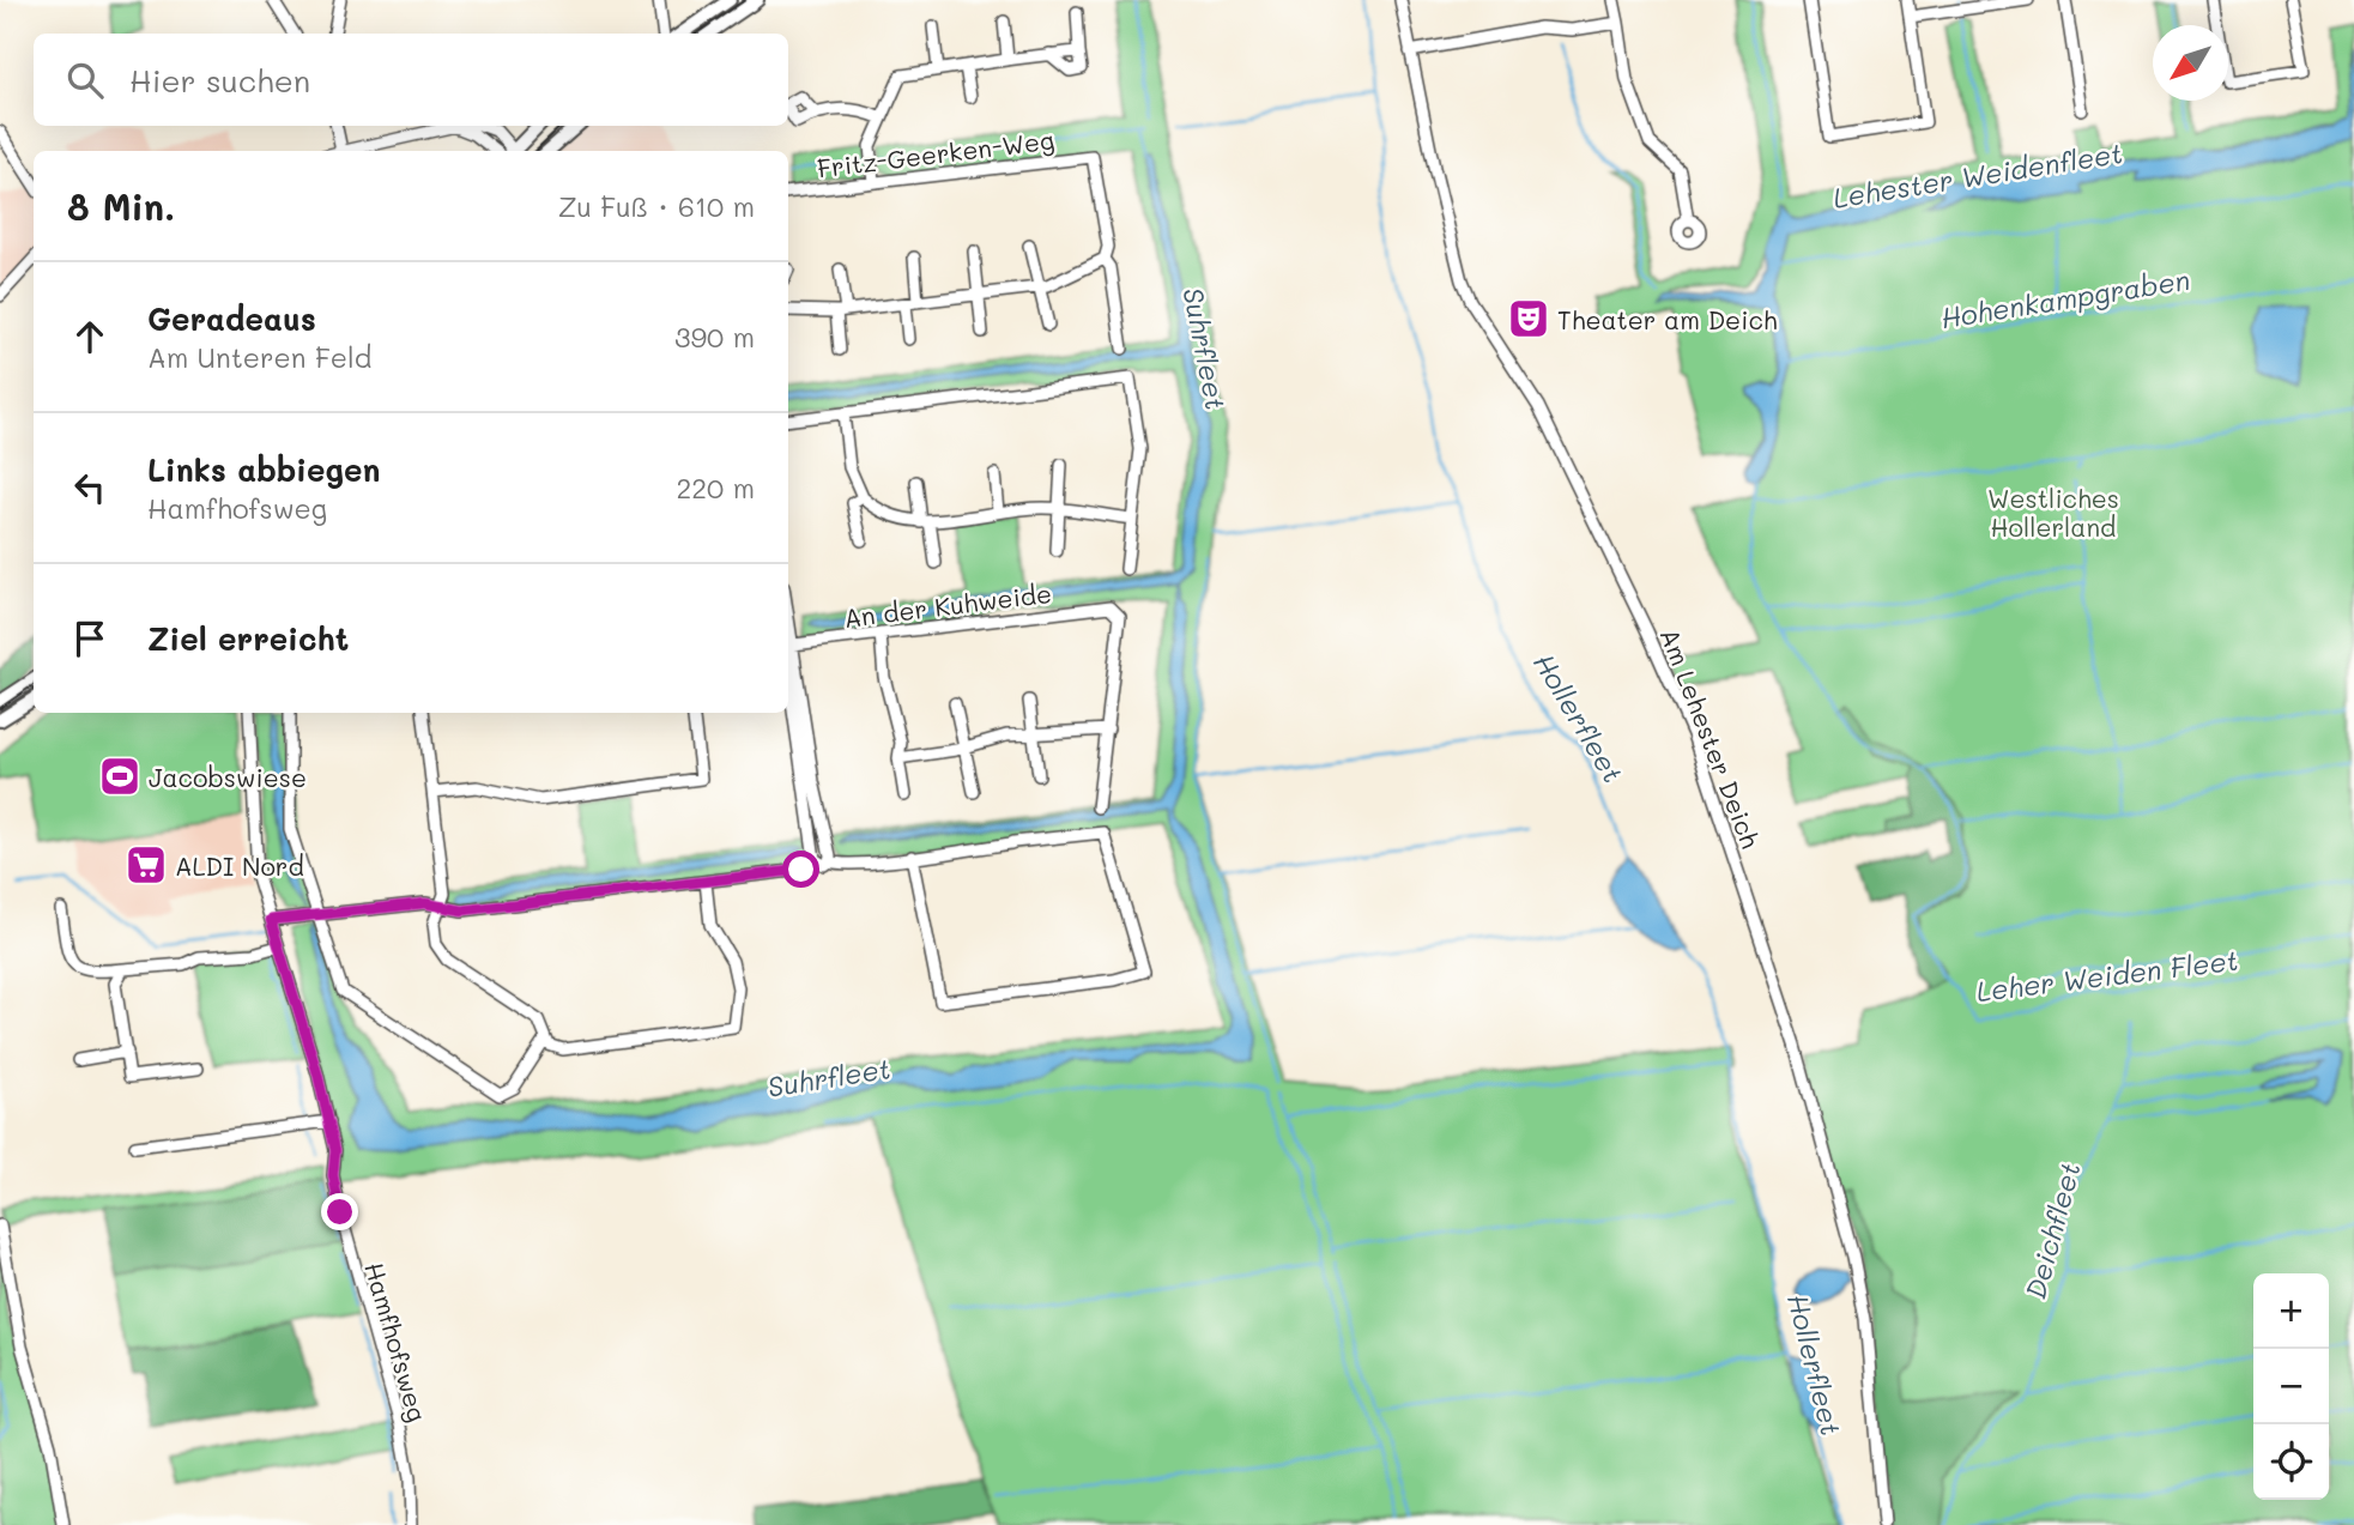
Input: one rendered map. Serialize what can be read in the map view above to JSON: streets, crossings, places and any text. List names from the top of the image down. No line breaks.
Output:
{"streets":{"street":["Fritz-Geerken-Weg","An der Kuhweide","Am Lehester Deich","Hamfhofsweg"]},"water":["Lehester Weidenfleet","Hohenkampgraben","Suhrfleet","Hollerfleet","Leher Weiden Fleet","Deichfleet"],"parks":["Westliches Hollerland"],"places":{"theatre":["Theater am Deich"],"sports":["Jacobswiese"],"supermarket":["ALDI Nord"]},"north":"bottom left","page":{"search":"Hier suchen","heading":["8 Min.","Zu Fuß · 610 m"],"list":[["Geradeaus","Am Unteren Feld","390 m"],["Links abbiegen","Hamfhofsweg","220 m"],"Ziel erreicht"],"map_buttons":["+","−"]}}
